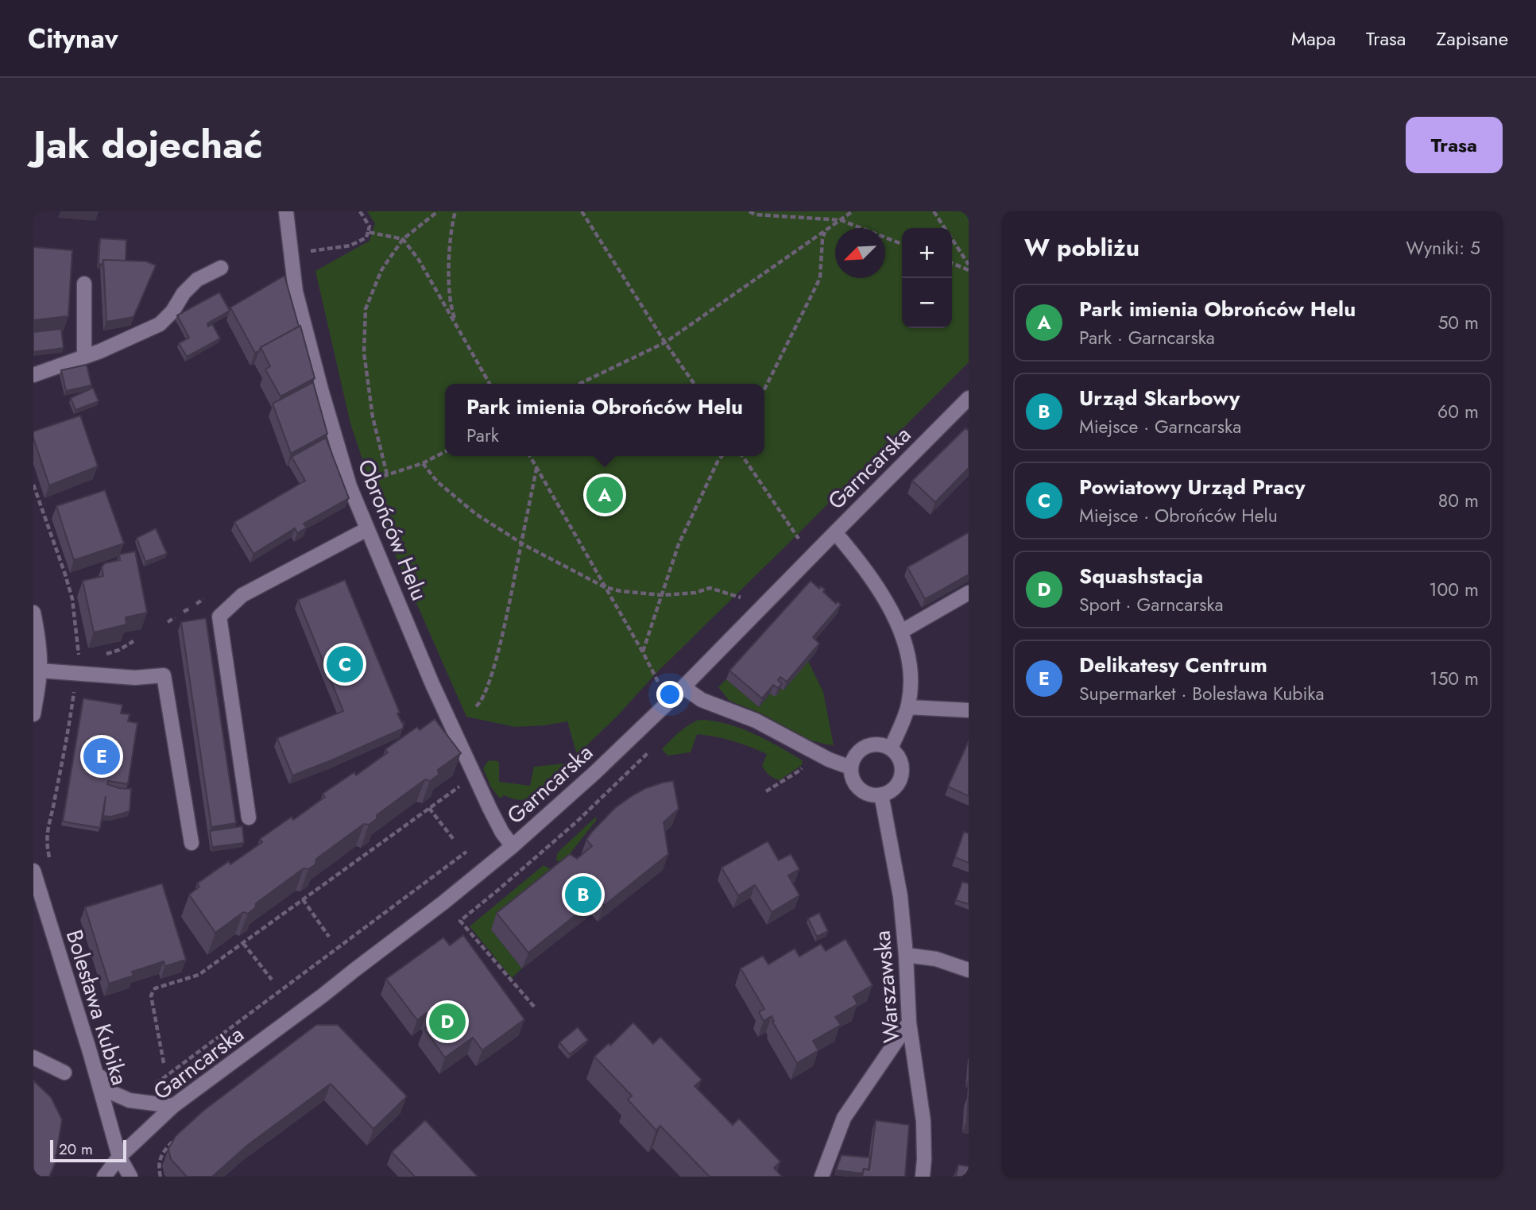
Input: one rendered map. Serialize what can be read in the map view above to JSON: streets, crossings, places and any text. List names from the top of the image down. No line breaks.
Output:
{"streets":{"street":["Garncarska","Obrońców Helu","Warszawska","Bolesława Kubika"]},"crossings":[["Garncarska","Obrońców Helu"],["Garncarska","Bolesława Kubika"]],"scale_bar":"20 m","north":"bottom left","page":{"header":"Citynav","nav":["Mapa","Trasa","Zapisane"],"title":"Jak dojechać","buttons":"Trasa","heading":["W pobliżu","Wyniki: 5"],"map_buttons":["+","−"],"list":[{"mark":"A","name":"Park imienia Obrońców Helu","note":"Park · Garncarska","value":"50 m"},{"mark":"B","name":"Urząd Skarbowy","note":"Miejsce · Garncarska","value":"60 m"},{"mark":"C","name":"Powiatowy Urząd Pracy","note":"Miejsce · Obrońców Helu","value":"80 m"},{"mark":"D","name":"Squashstacja","note":"Sport · Garncarska","value":"100 m"},{"mark":"E","name":"Delikatesy Centrum","note":"Supermarket · Bolesława Kubika","value":"150 m"}],"popup":["Park imienia Obrońców Helu","Park"],"pins":["A","C","E","B","D"],"scale":"20 m"}}
